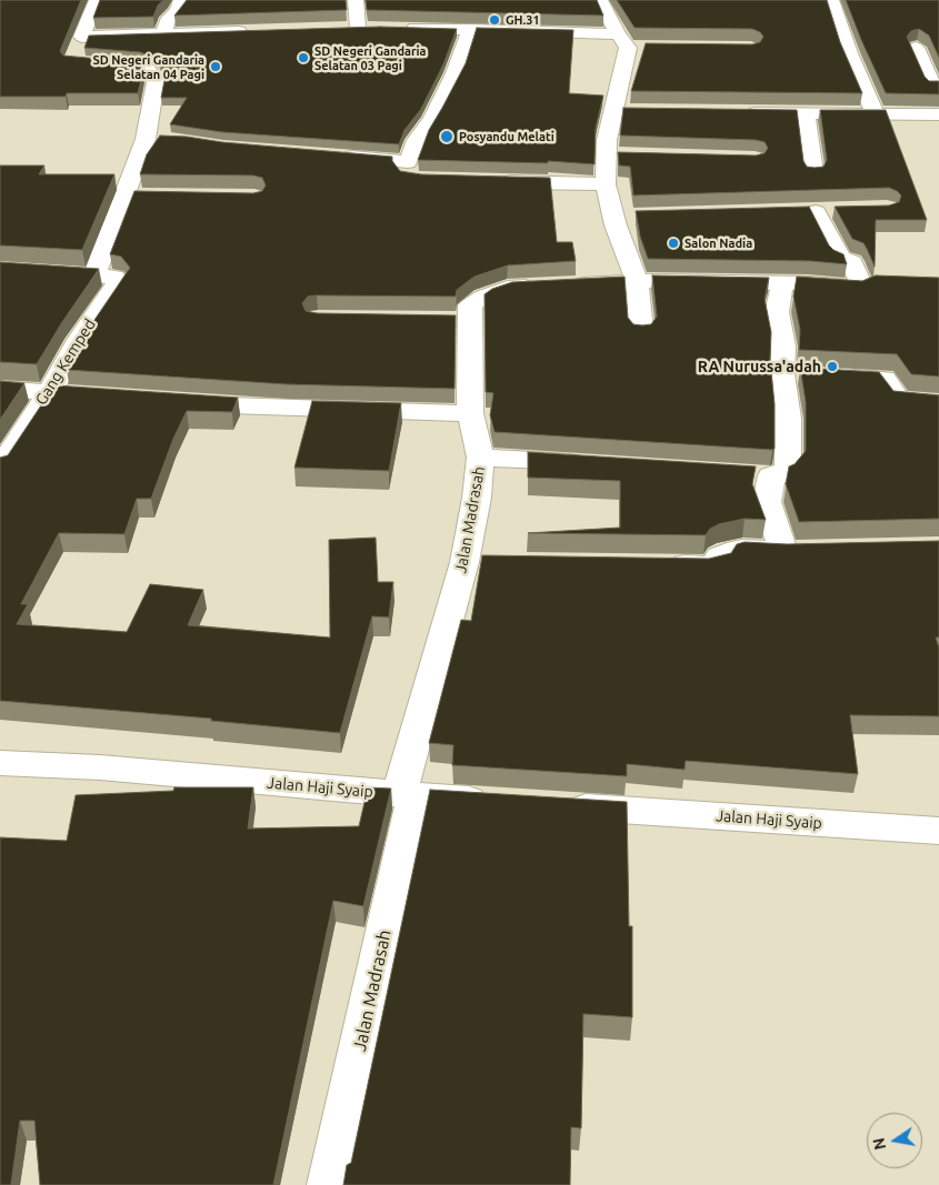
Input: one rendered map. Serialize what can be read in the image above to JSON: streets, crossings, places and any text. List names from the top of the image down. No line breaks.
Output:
{"streets":{"street":["Gang Kemped","Jalan Madrasah","Jalan Haji Syaip"]},"crossings":[["Jalan Madrasah","Jalan Haji Syaip"]],"places":["GH.31","SD Negeri Gandaria Selatan 03 Pagi","SD Negeri Gandaria Selatan 04 Pagi","Posyandu Melati","Salon Nadia","RA Nurussa'adah"],"north":"left"}
